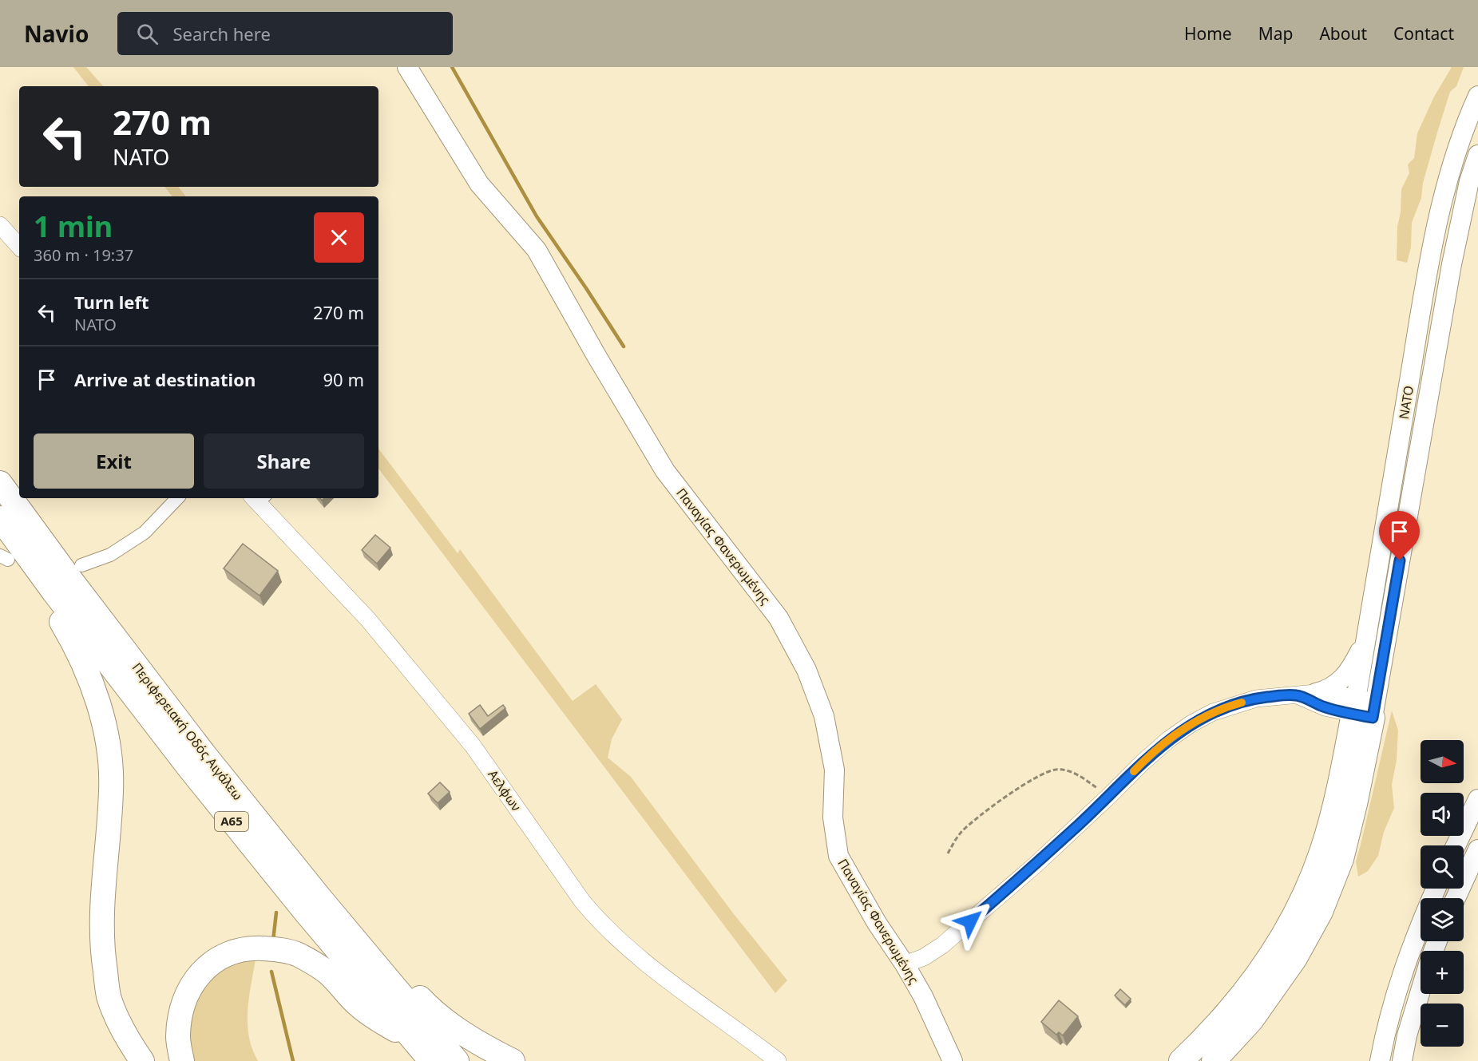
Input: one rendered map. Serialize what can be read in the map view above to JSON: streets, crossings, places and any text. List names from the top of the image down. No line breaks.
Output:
{"streets":{"highway":["Περιφερειακή Οδός Αιγάλεω","Α65"],"main road":["ΝΑΤΟ","Παναγίας Φανερωμένης"],"street":["Αελφων"]},"north":"right","page":{"header":"Navio","search":"Search here","nav":["Home","Map","About","Contact"],"turn":["270 m","ΝΑΤΟ"],"heading":["1 min","360 m · 19:37"],"list":[{"name":"Turn left","note":"ΝΑΤΟ","value":"270 m"},{"name":"Arrive at destination","value":"90 m"}],"buttons":["Exit","Share"],"map_buttons":["+","−"]}}
